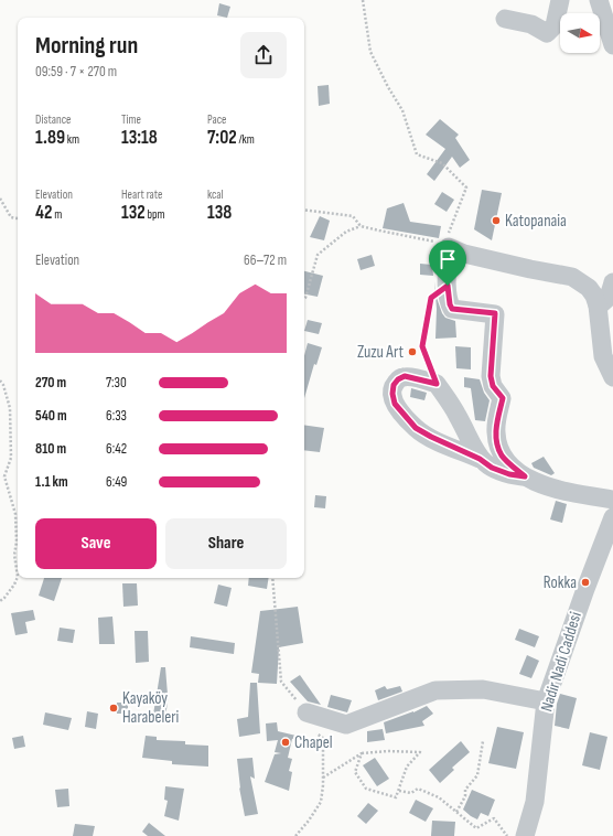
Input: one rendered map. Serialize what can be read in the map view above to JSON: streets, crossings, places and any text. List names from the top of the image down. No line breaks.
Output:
{"streets":{"street":["Nadir Nadi Caddesi"]},"places":["Katopanaia","Zuzu Art","Rokka","Kayaköy Harabeleri","Chapel"],"north":"right","page":{"heading":["Morning run","09:59 · 7 × 270 m"],"stats":[["Distance","1.89 km"],["Time","13:18"],["Pace","7:02 /km"],["Elevation","42 m"],["Heart rate","132 bpm"],["kcal","138"]],"chart":["Elevation","66–72 m"],"list":[{"name":"270 m","note":"7:30"},{"name":"540 m","note":"6:33"},{"name":"810 m","note":"6:42"},{"name":"1.1 km","note":"6:49"}],"buttons":["Save","Share"]}}
